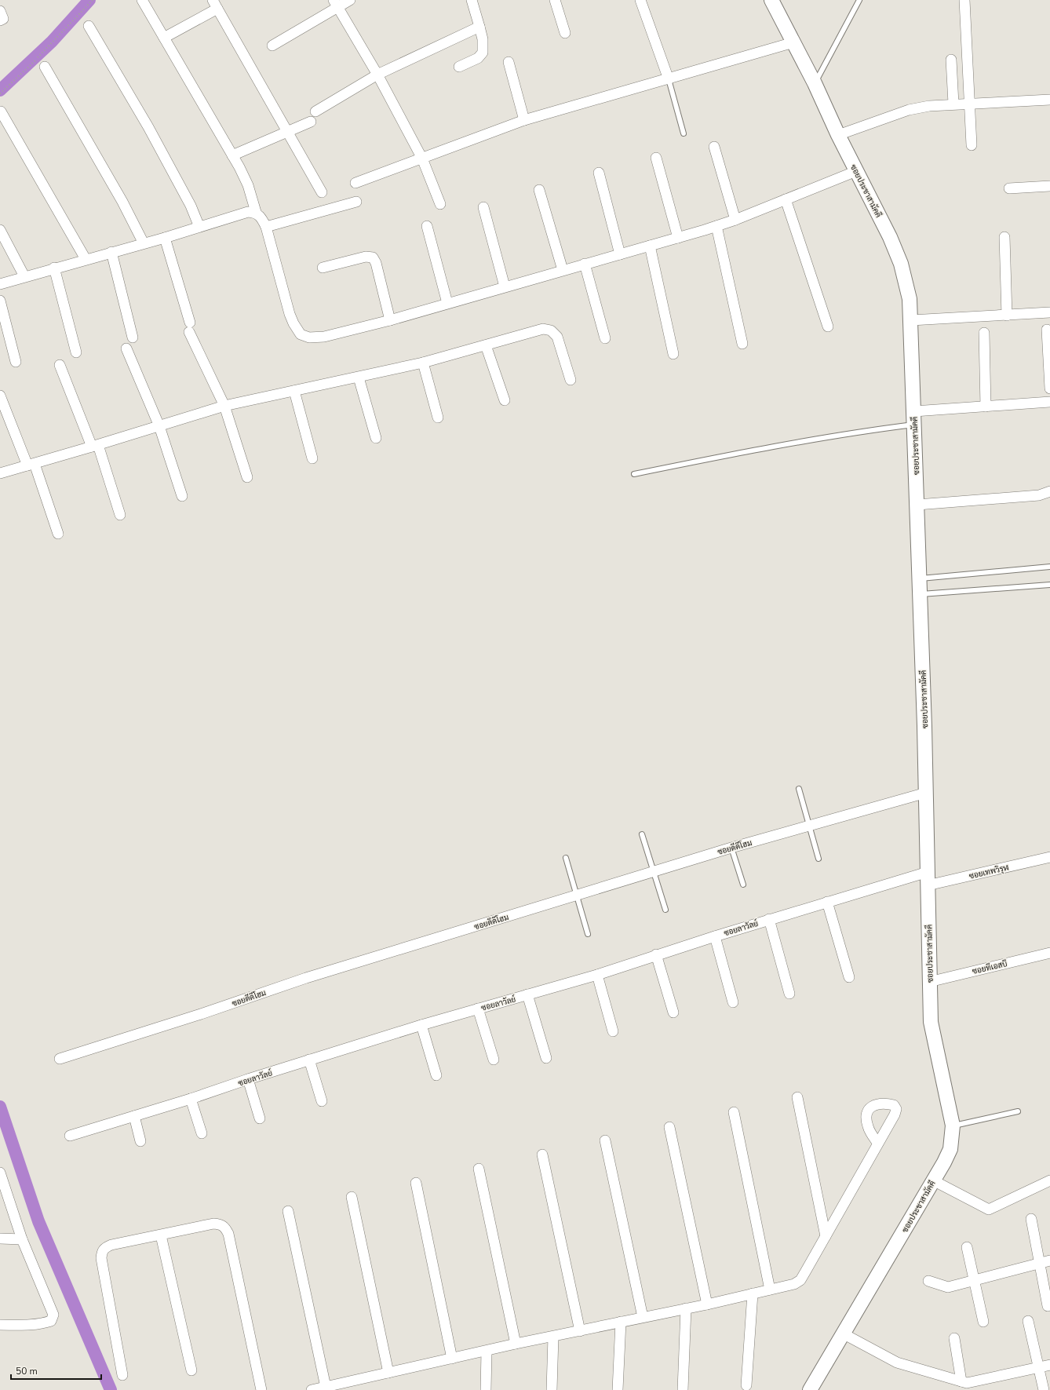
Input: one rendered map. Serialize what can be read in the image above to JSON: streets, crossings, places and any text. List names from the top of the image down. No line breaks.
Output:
{"streets":{"street":["ซอยประชาสามัคคี","ซอยดีดีโฮม","ซอยเทพวิรุฬ","ซอยลาวัลย์","ซอยทีเอสบี"]},"crossings":[["ซอยประชาสามัคคี","ซอยดีดีโฮม"],["ซอยประชาสามัคคี","ซอยเทพวิรุฬ"],["ซอยประชาสามัคคี","ซอยลาวัลย์"],["ซอยประชาสามัคคี","ซอยทีเอสบี"],["ซอยเทพวิรุฬ","ซอยลาวัลย์"]],"scale_bar":"50 m"}
